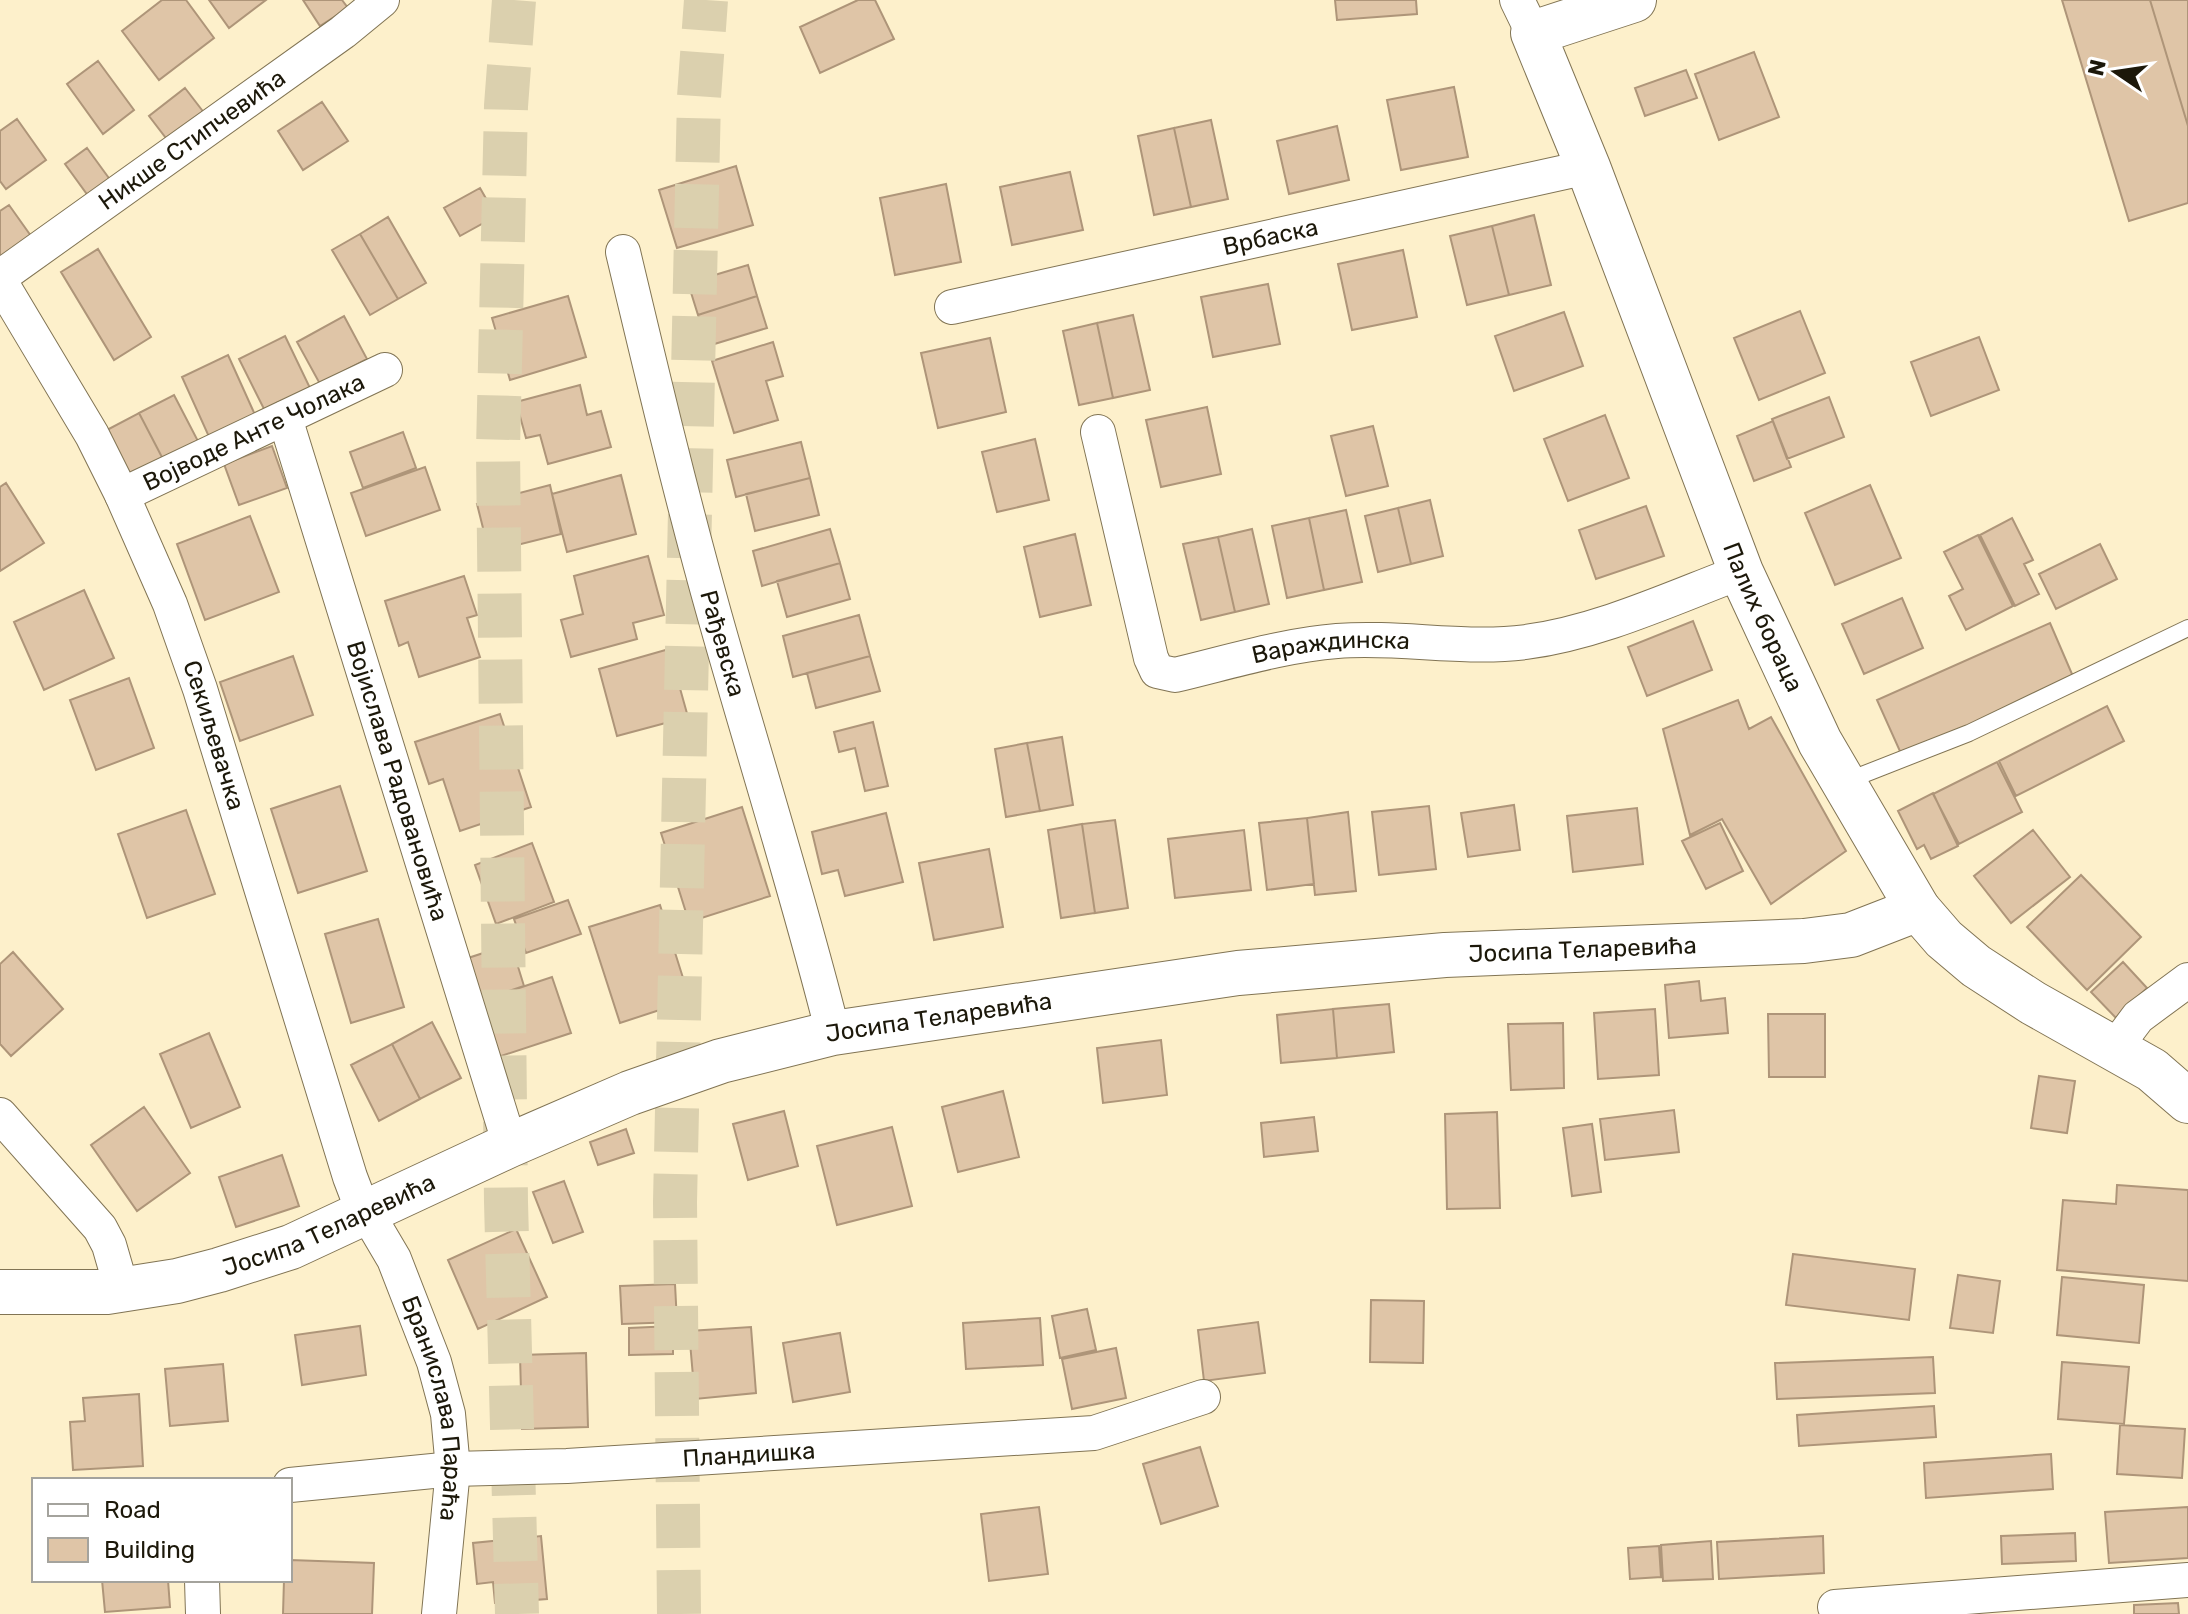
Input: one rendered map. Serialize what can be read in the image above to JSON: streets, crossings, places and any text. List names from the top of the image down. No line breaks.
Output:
{"streets":{"street":["Никше Стипчевића","Врбаска","Војводе Анте Чолака","Палих бораца","Рађевска","Вараждинска","Секиљевачка","Војислава Радовановића","Јосипа Теларевића","Бранислава Параћа","Пландишка"]},"crossings":[["Никше Стипчевића","Секиљевачка"],["Врбаска","Палих бораца"],["Војводе Анте Чолака","Секиљевачка"],["Војводе Анте Чолака","Војислава Радовановића"],["Палих бораца","Вараждинска"],["Палих бораца","Јосипа Теларевића"],["Рађевска","Јосипа Теларевића"],["Секиљевачка","Јосипа Теларевића"],["Секиљевачка","Бранислава Параћа"],["Војислава Радовановића","Јосипа Теларевића"],["Јосипа Теларевића","Бранислава Параћа"],["Бранислава Параћа","Пландишка"]],"legend":["Road","Building"],"north":"left"}
